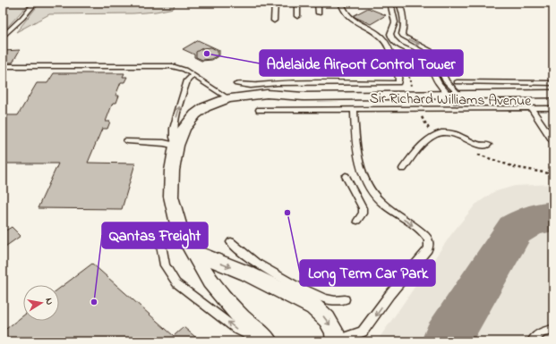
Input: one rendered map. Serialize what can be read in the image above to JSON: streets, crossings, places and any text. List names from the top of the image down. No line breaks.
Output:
{"streets":{"street":["Sir Richard Williams Avenue"]},"places":["Adelaide Airport Control Tower","Long Term Car Park","Qantas Freight"],"north":"right"}
